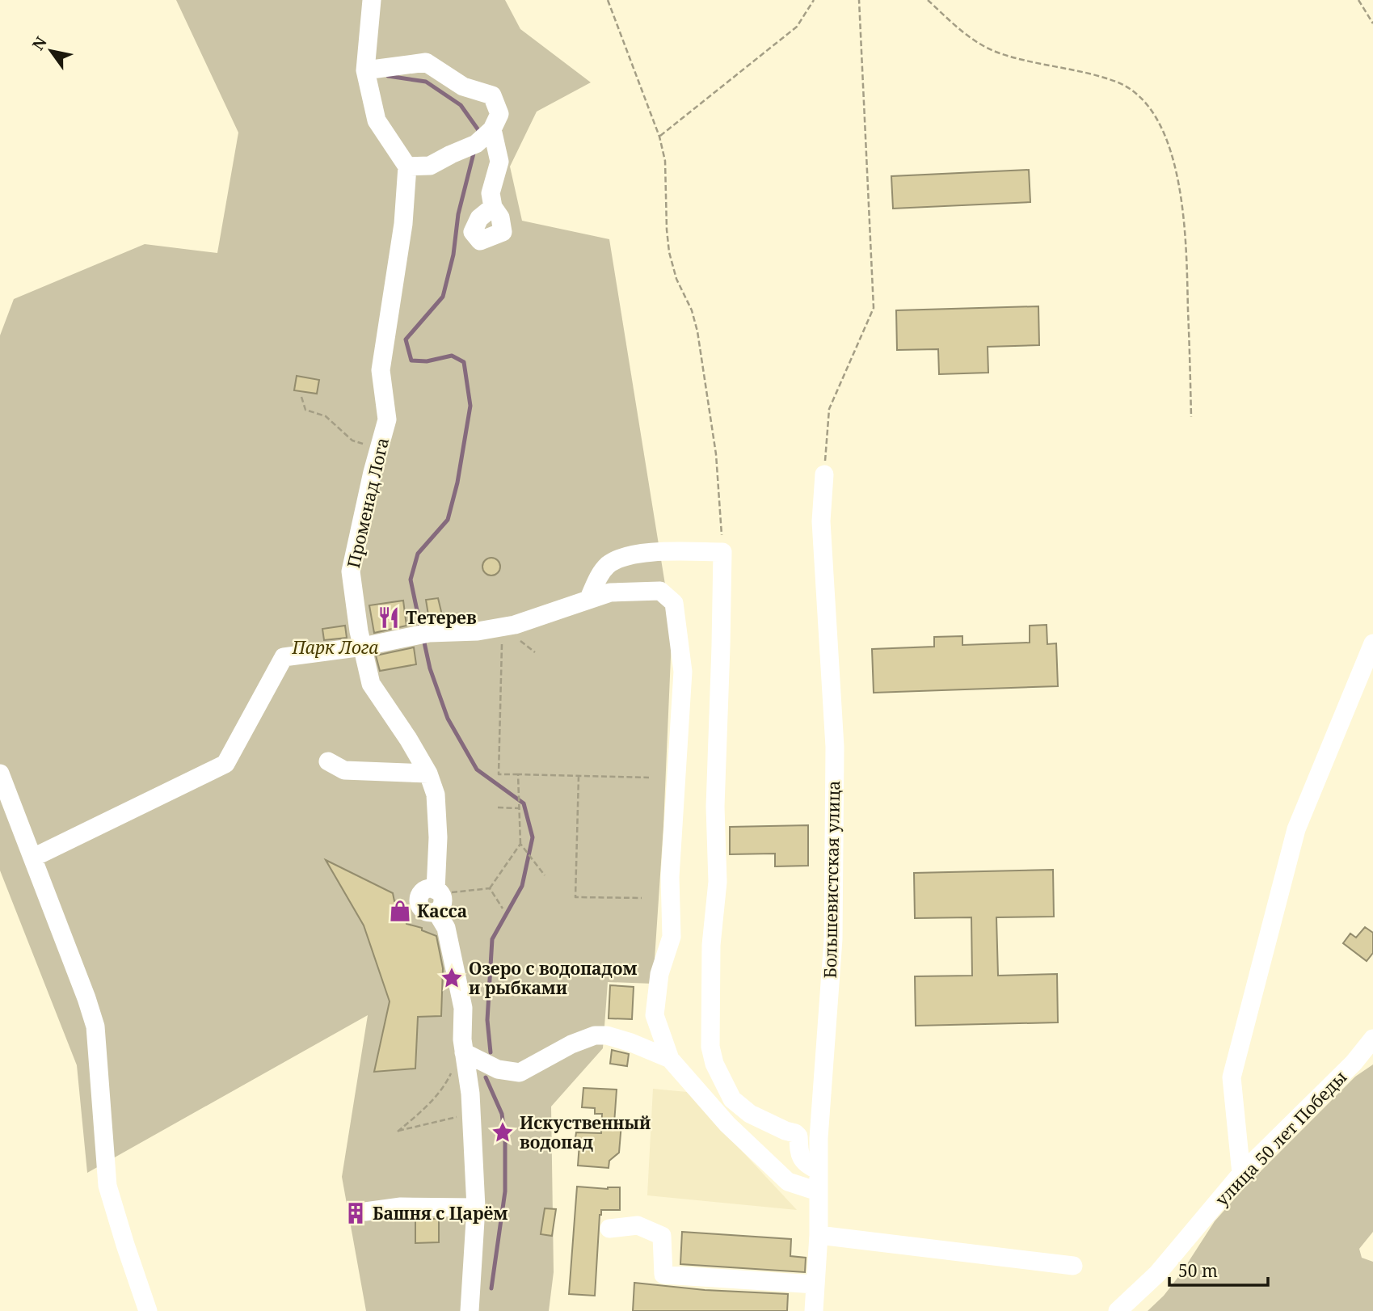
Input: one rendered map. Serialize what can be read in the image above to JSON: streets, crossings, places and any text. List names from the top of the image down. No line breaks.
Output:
{"streets":{"street":["Променад Лога","Большевистская улица","улица 50 лет Победы"]},"parks":["Парк Лога"],"places":{"restaurant":["Тетерев"],"shop":["Касса"],"place":["Озеро с водопадом и рыбками","Искуственный водопад"],"building":["Башня с Царём"]},"scale_bar":"50 m","north":"top left"}
